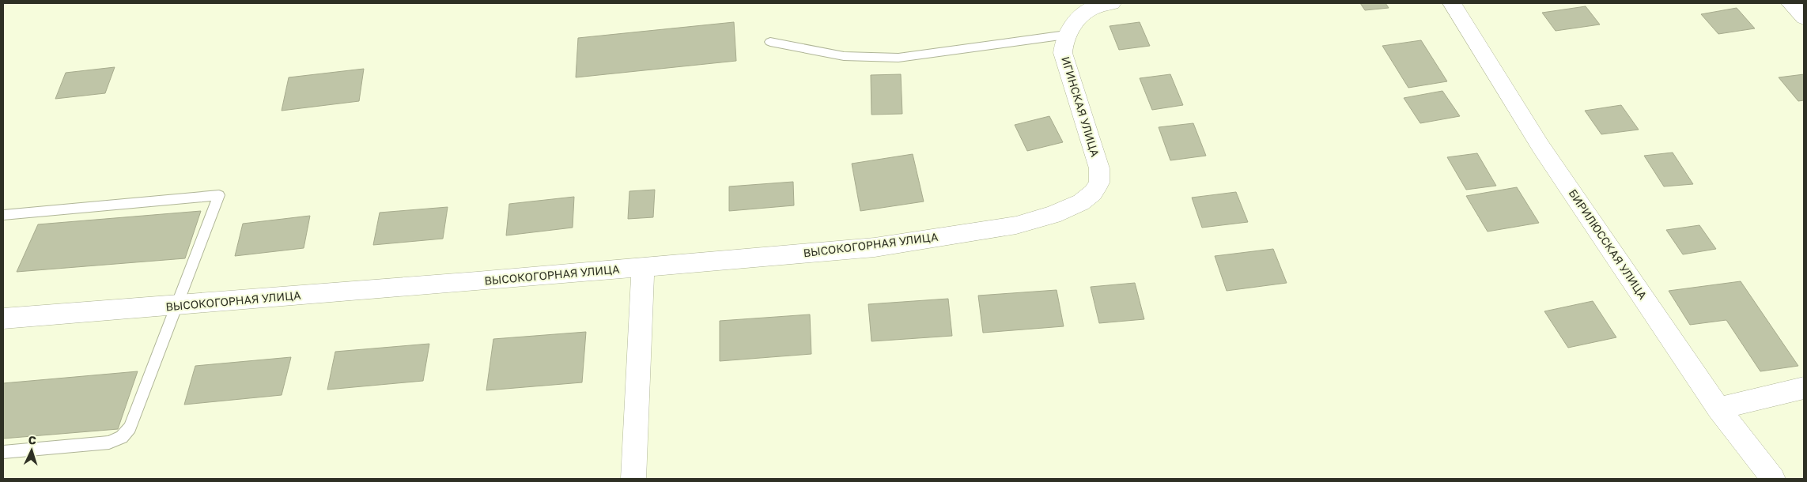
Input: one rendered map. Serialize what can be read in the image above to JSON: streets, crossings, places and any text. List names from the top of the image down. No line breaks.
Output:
{"streets":{"street":["ИГИНСКАЯ УЛИЦА","БИРИЛЮССКАЯ УЛИЦА","ВЫСОКОГОРНАЯ УЛИЦА"]},"crossings":[["ИГИНСКАЯ УЛИЦА","ВЫСОКОГОРНАЯ УЛИЦА"]],"north":"top"}
